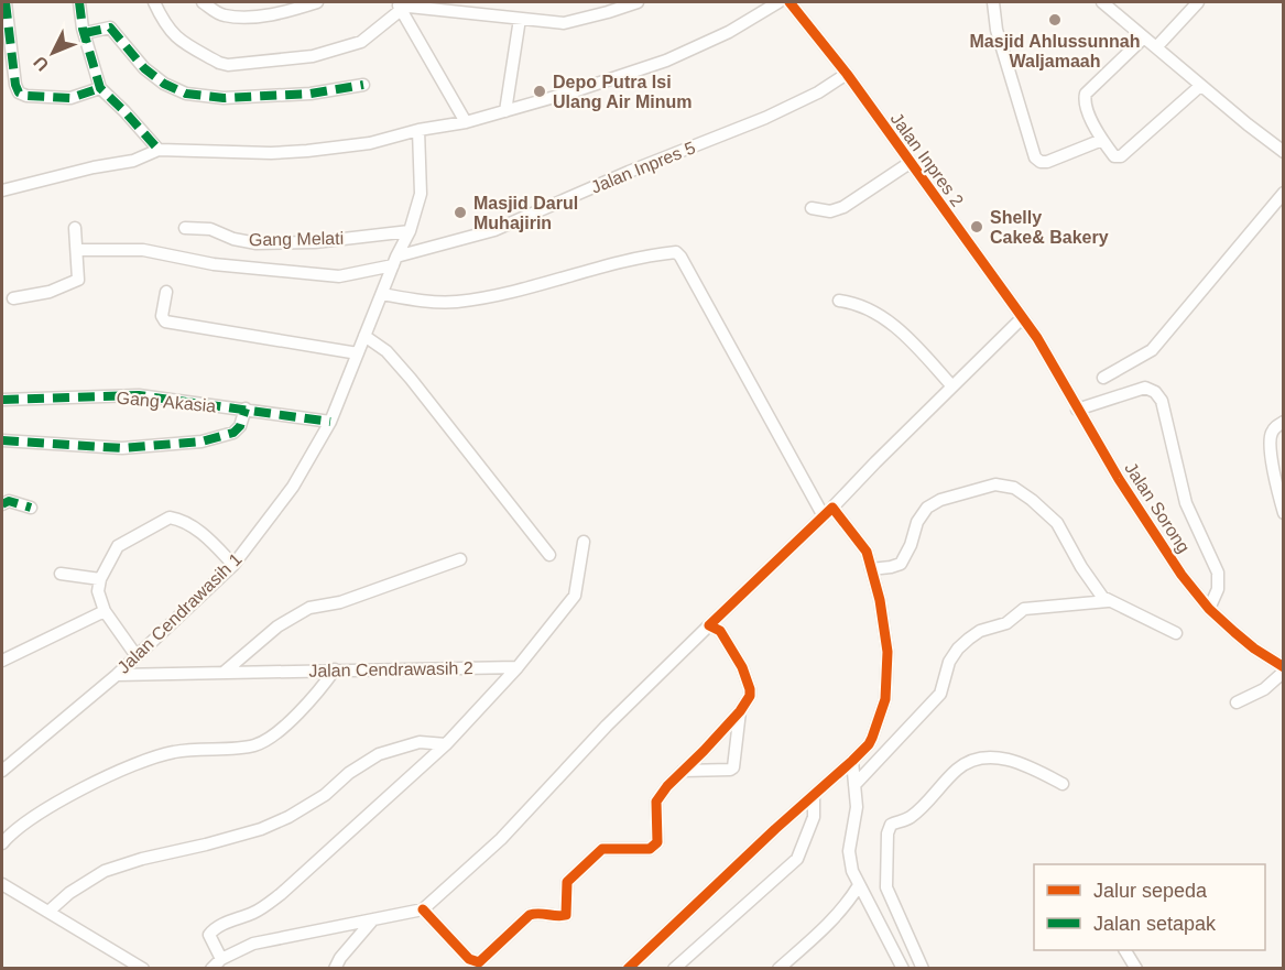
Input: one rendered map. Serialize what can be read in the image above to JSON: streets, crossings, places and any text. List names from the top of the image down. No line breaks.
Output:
{"streets":{"street":["Jalan Inpres 2","Jalan Inpres 5","Gang Melati","Gang Akasia","Jalan Sorong","Jalan Cendrawasih 1","Jalan Cendrawasih 2"]},"crossings":[["Jalan Inpres 2","Jalan Inpres 5"],["Jalan Inpres 2","Jalan Sorong"],["Jalan Inpres 5","Jalan Cendrawasih 1"],["Gang Melati","Jalan Cendrawasih 1"],["Gang Akasia","Jalan Cendrawasih 1"],["Jalan Cendrawasih 1","Jalan Cendrawasih 2"]],"places":["Masjid Ahlussunnah Waljamaah","Depo Putra Isi Ulang Air Minum","Masjid Darul Muhajirin","Shelly Cake& Bakery"],"legend":["Jalur sepeda","Jalan setapak"],"north":"bottom left"}
